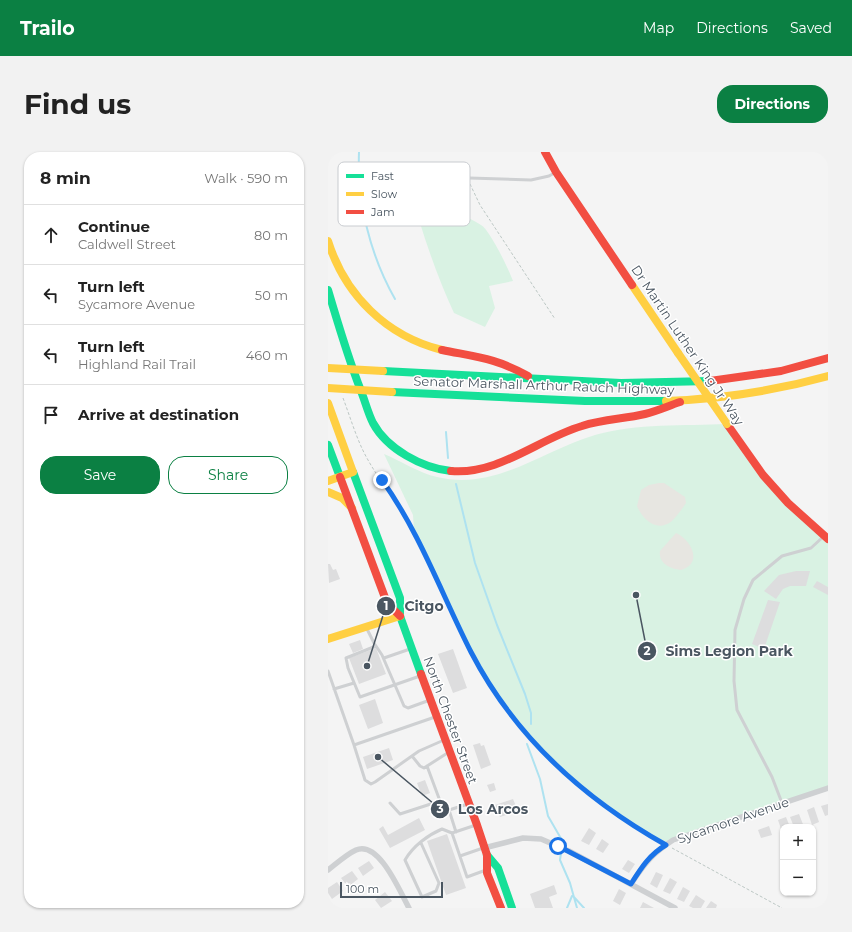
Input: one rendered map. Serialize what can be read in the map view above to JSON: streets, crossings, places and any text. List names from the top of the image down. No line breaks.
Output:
{"streets":{"main road":["Dr Martin Luther King Jr Way","Senator Marshall Arthur Rauch Highway","North Chester Street"],"street":["Sycamore Avenue"]},"places":["Sims Legion Park","Citgo","Los Arcos"],"legend":["Fast","Slow","Jam"],"scale_bar":"100 m","page":{"header":"Trailo","nav":["Map","Directions","Saved"],"buttons":["Directions",["Save","Share"]],"title":"Find us","heading":["8 min","Walk · 590 m"],"list":[["Continue","Caldwell Street","80 m"],["Turn left","Sycamore Avenue","50 m"],["Turn left","Highland Rail Trail","460 m"],"Arrive at destination"],"map_buttons":["+","−"],"scale":"100 m"}}
